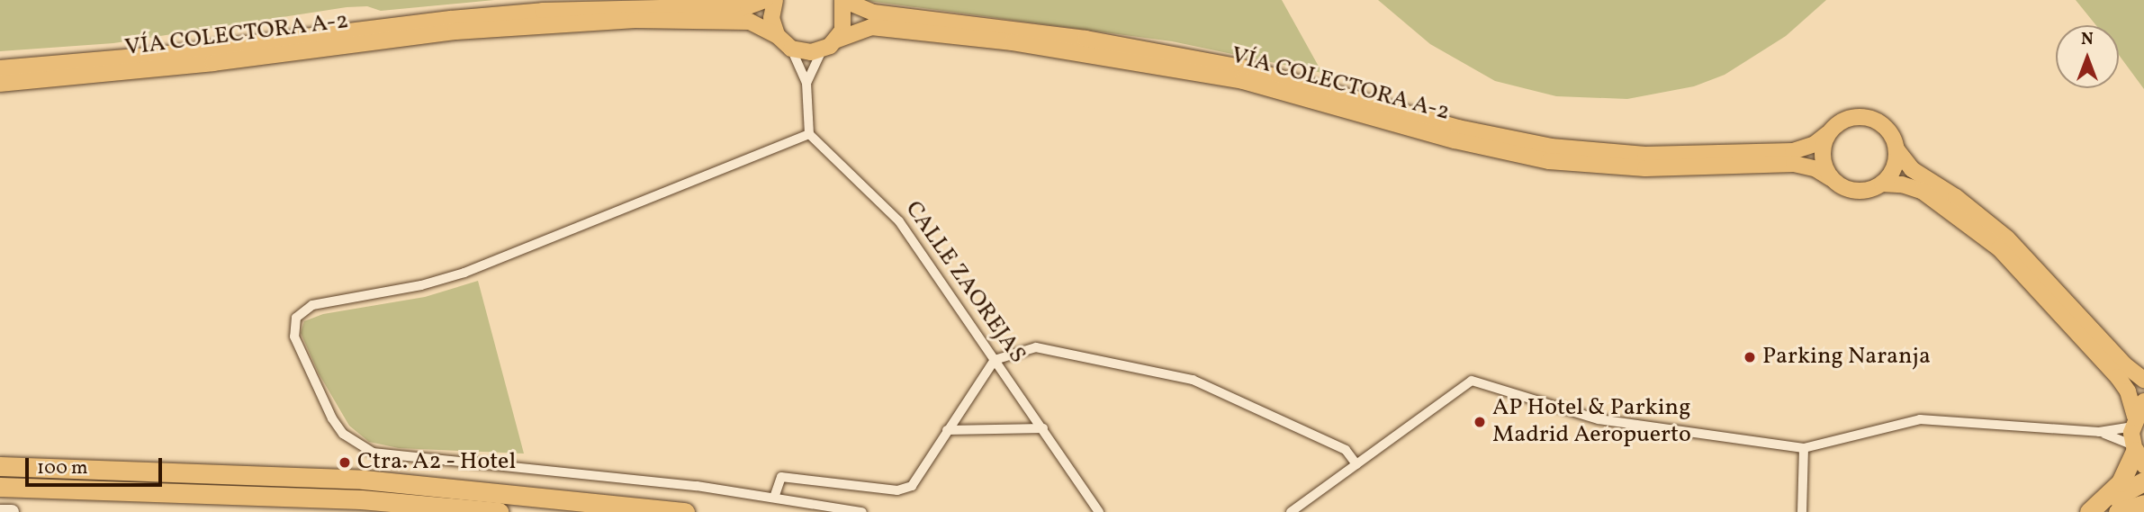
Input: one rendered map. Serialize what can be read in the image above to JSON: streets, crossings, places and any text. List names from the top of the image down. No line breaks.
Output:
{"streets":{"main road":["VÍA COLECTORA A-2"],"street":["CALLE ZAOREJAS"]},"places":["Parking Naranja","AP Hotel & Parking Madrid Aeropuerto","Ctra. A2 - Hotel"],"scale_bar":"100 m","north":"top"}
